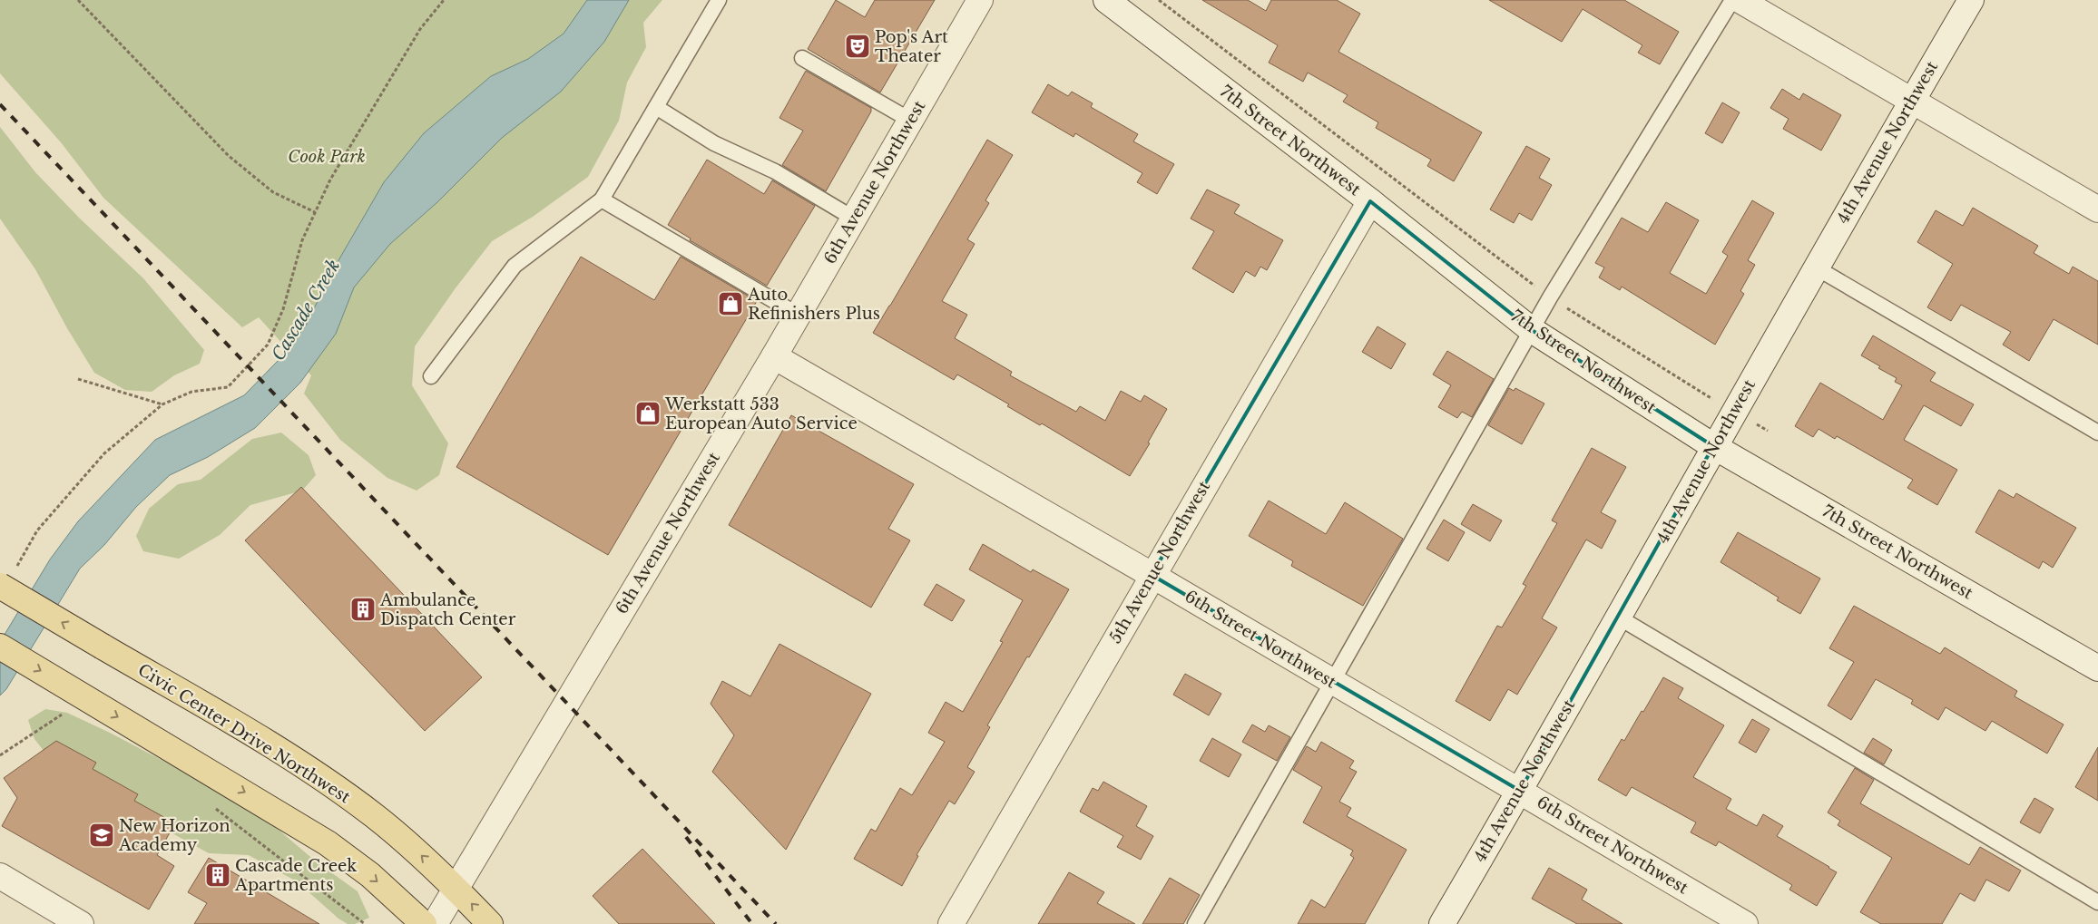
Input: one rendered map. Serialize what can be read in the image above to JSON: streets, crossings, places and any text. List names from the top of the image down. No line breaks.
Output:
{"streets":{"main road":["Civic Center Drive Northwest"],"street":["7th Street Northwest","4th Avenue Northwest","6th Avenue Northwest","5th Avenue Northwest","6th Street Northwest"]},"crossings":[["7th Street Northwest","4th Avenue Northwest"],["7th Street Northwest","5th Avenue Northwest"],["4th Avenue Northwest","6th Street Northwest"],["6th Avenue Northwest","6th Street Northwest"],["6th Avenue Northwest","Civic Center Drive Northwest"],["5th Avenue Northwest","6th Street Northwest"]],"water":["Cascade Creek"],"parks":["Cook Park"],"places":{"theatre":["Pop's Art Theater"],"shop":["Auto Refinishers Plus","Werkstatt 533 European Auto Service"],"building":["Ambulance Dispatch Center","Cascade Creek Apartments"],"school or university":["New Horizon Academy"]}}
